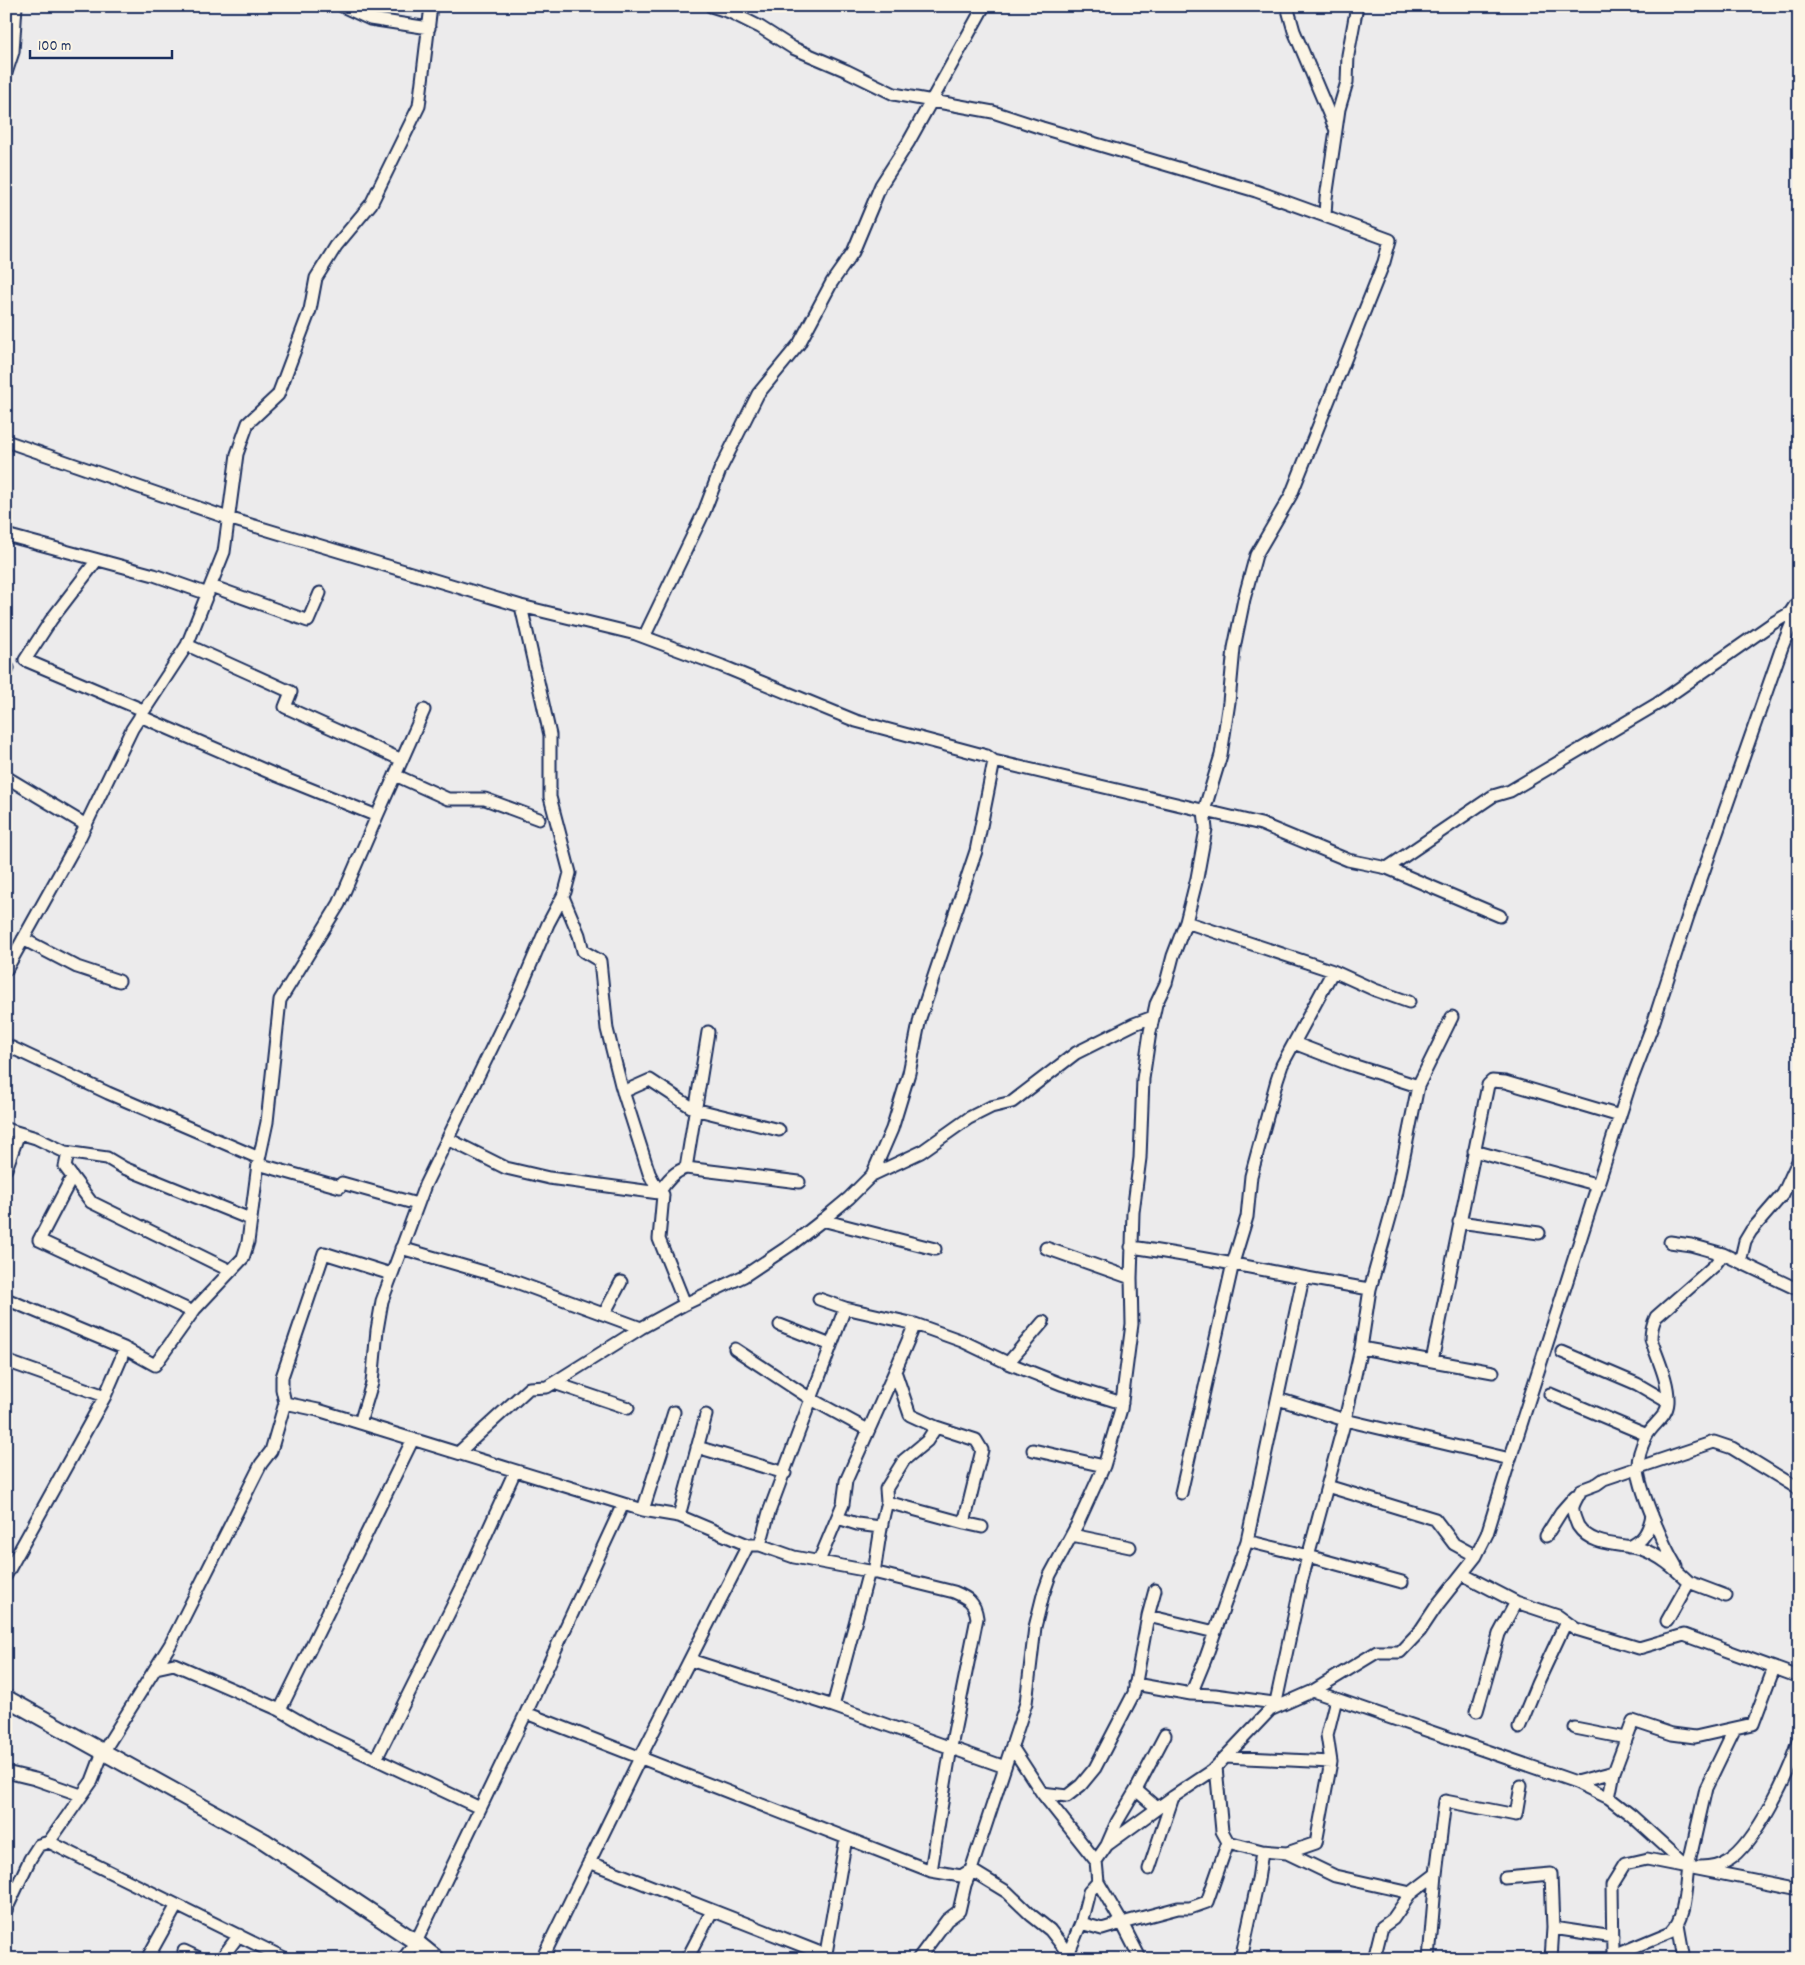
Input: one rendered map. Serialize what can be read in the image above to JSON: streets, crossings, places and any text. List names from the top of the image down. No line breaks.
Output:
{"scale_bar":"100 m"}
